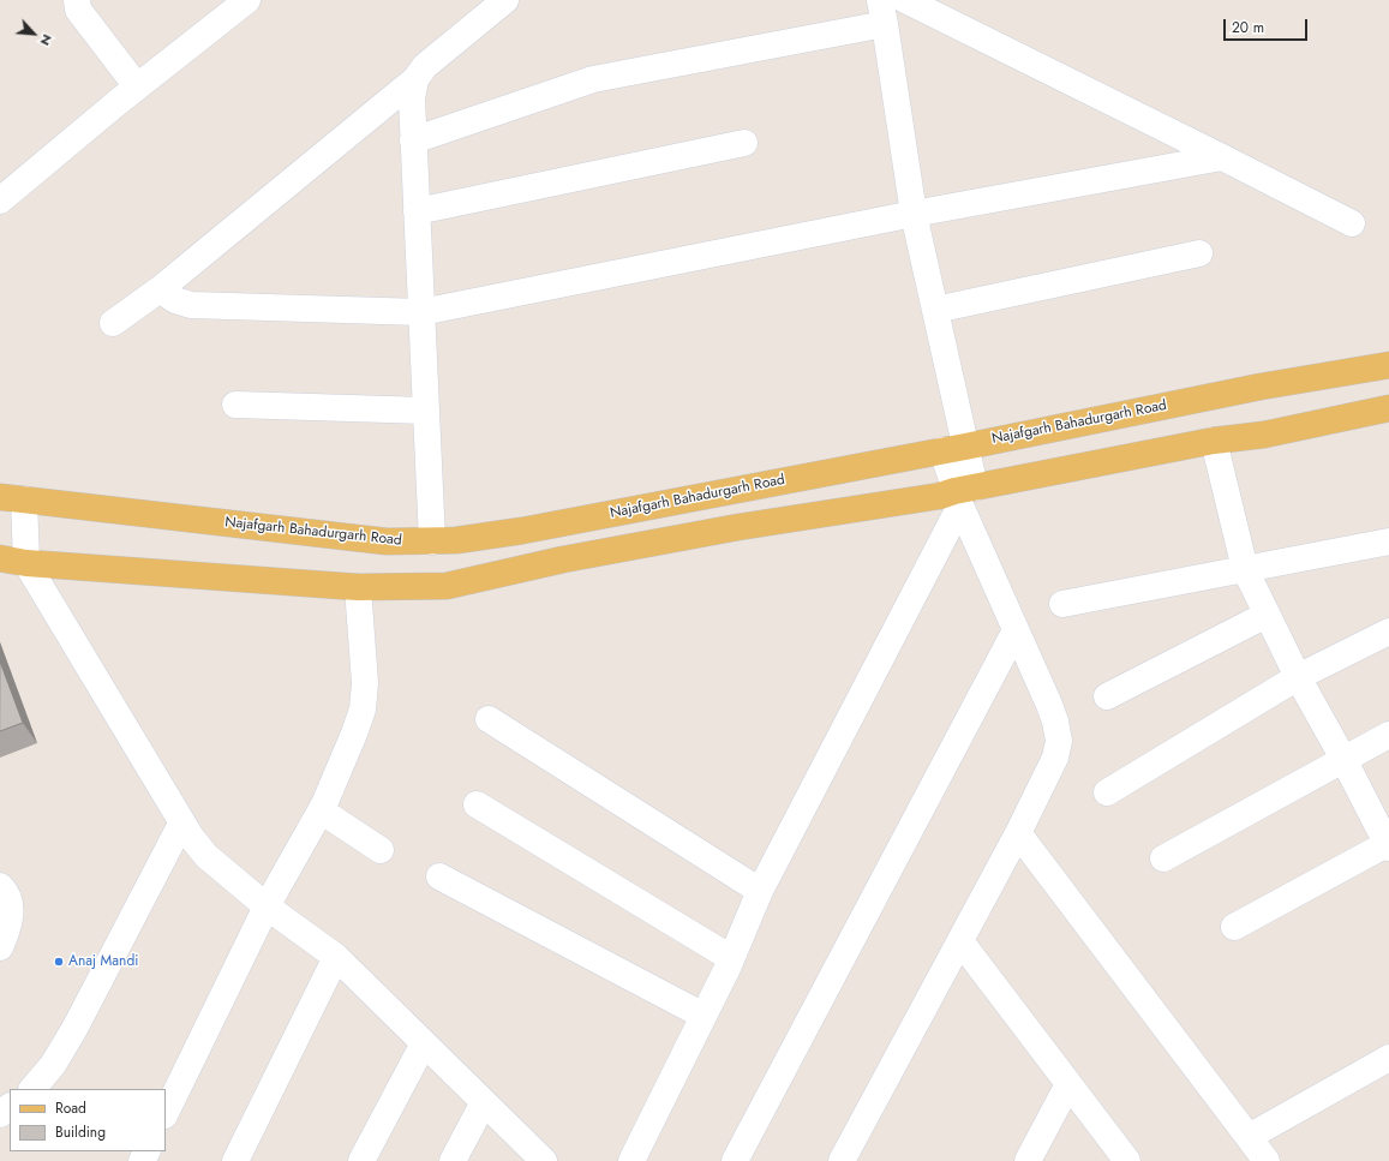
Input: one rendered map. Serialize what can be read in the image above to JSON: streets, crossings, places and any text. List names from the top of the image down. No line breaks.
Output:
{"streets":{"main road":["Najafgarh Bahadurgarh Road"]},"places":["Anaj Mandi"],"legend":["Road","Building"],"scale_bar":"20 m","north":"bottom right"}
